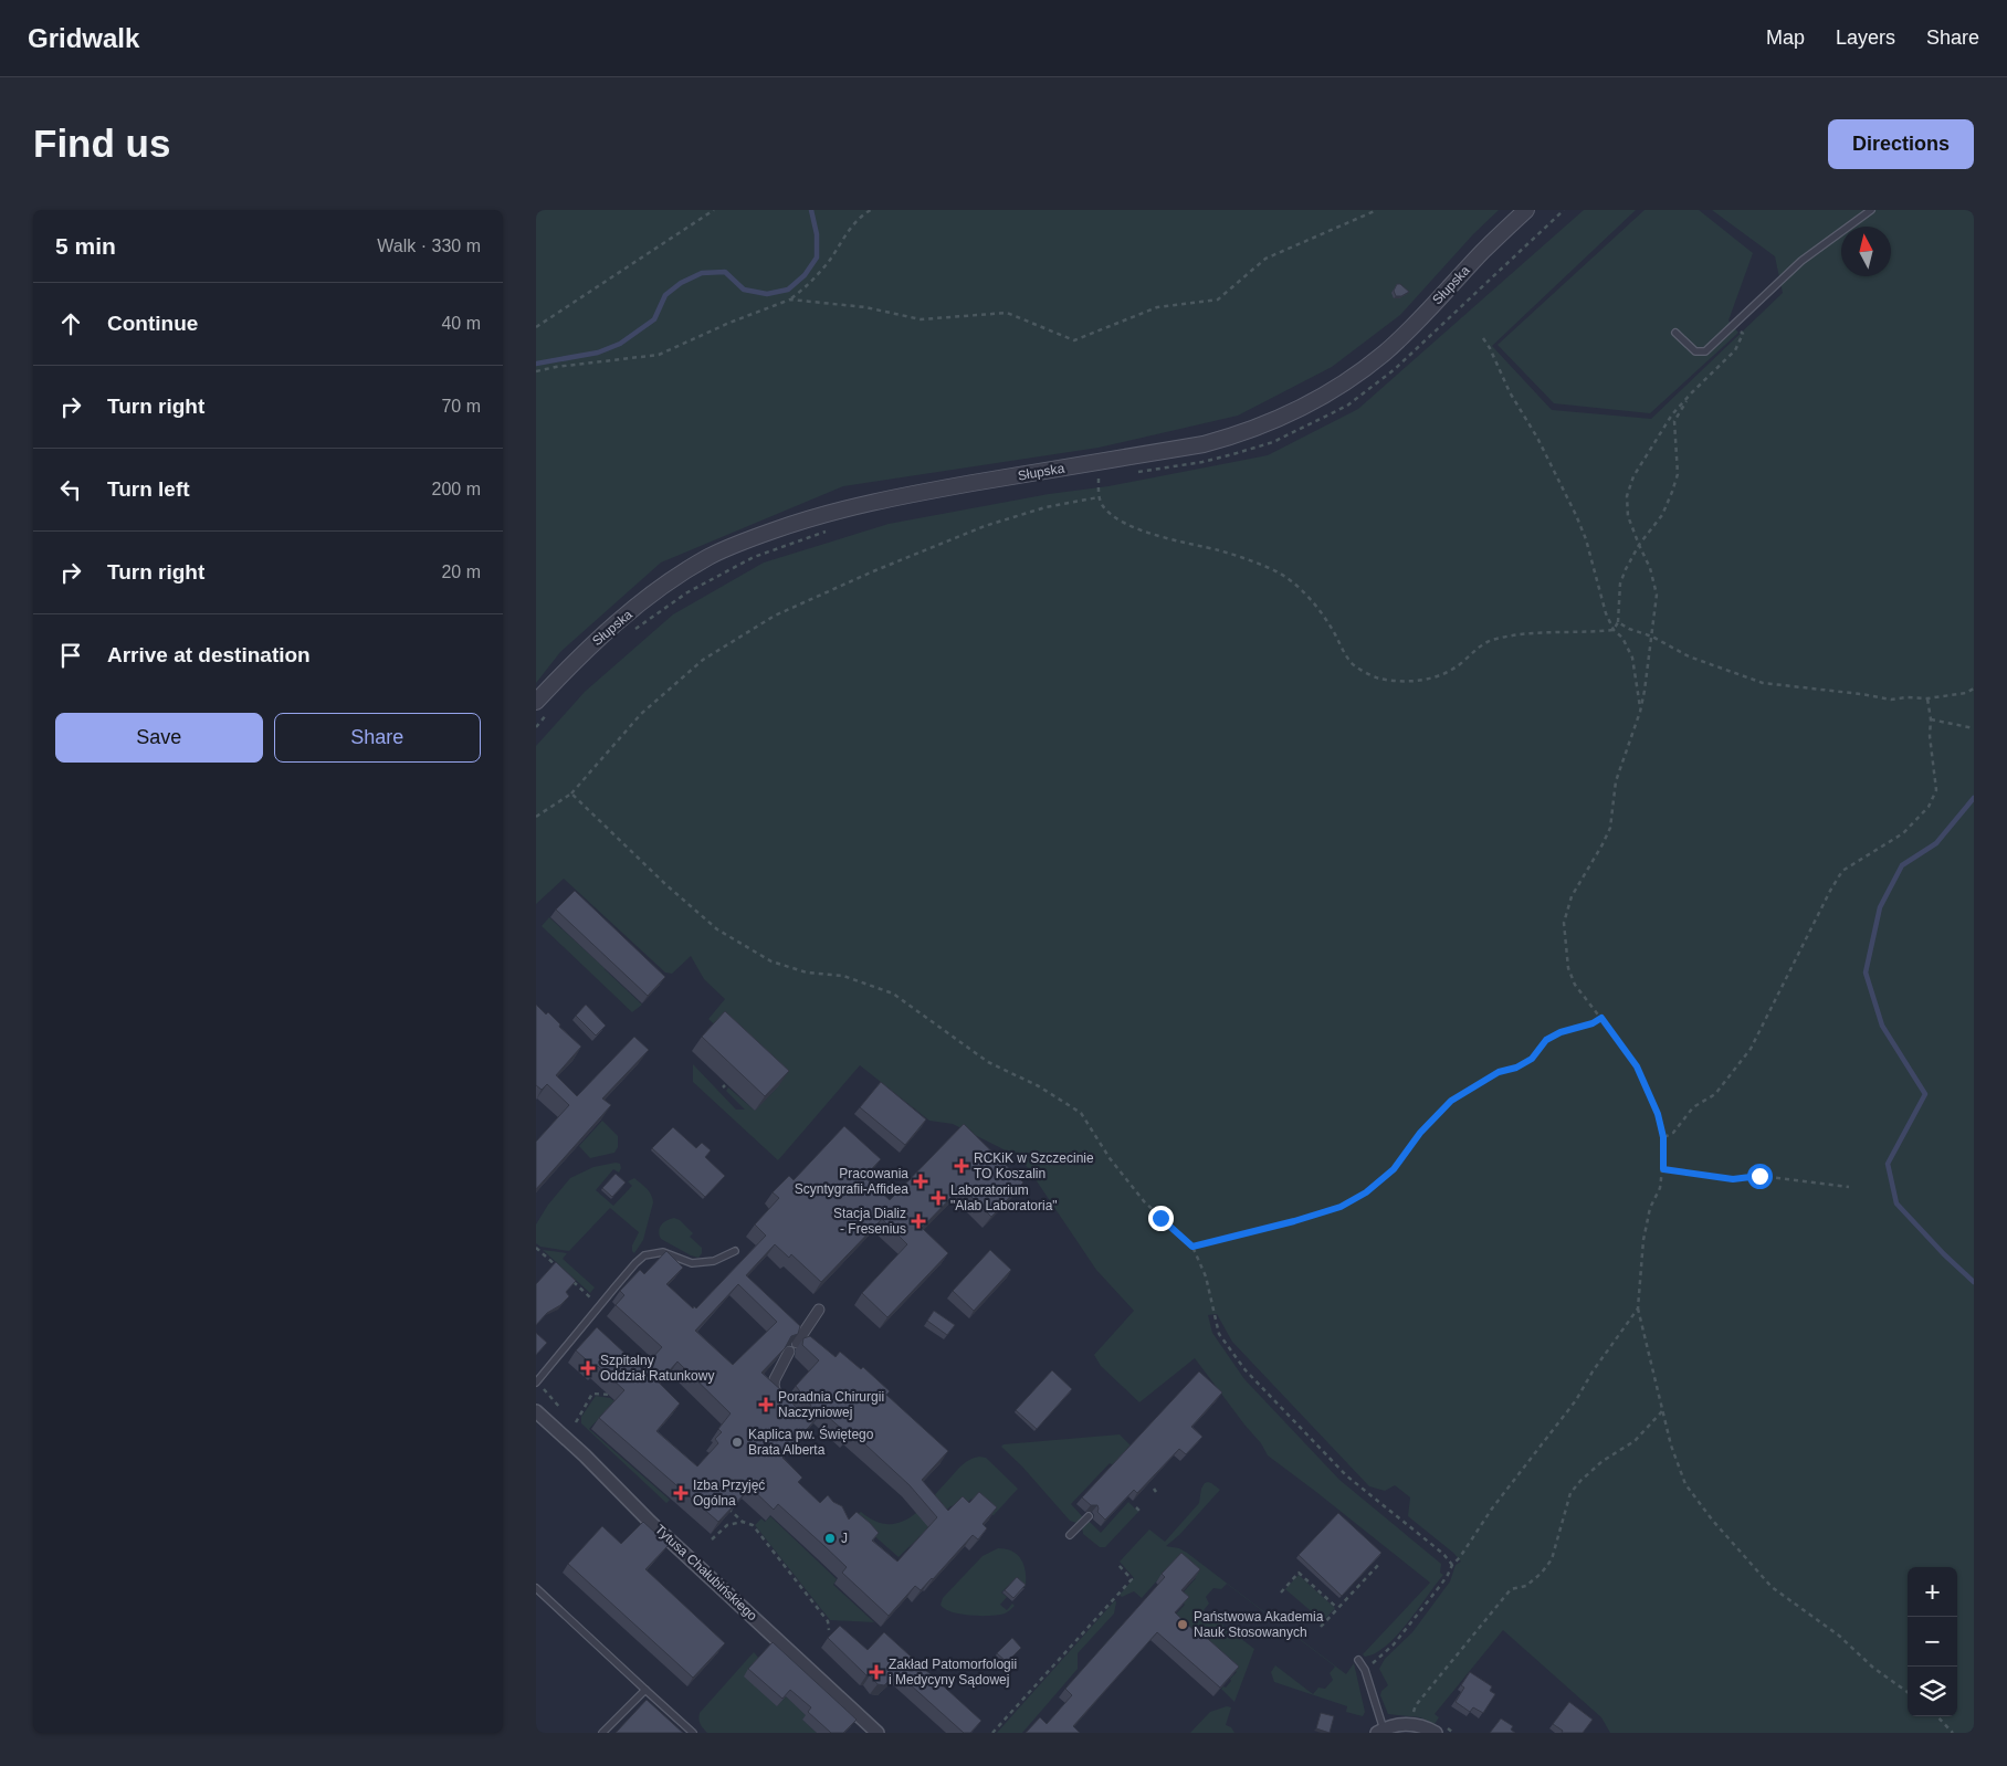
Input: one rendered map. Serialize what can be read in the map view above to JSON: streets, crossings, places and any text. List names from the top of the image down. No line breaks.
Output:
{"streets":{"street":["Słupska","Tytusa Chałubińskiego"]},"places":{"health":["RCKiK w Szczecinie TO Koszalin","Pracowania Scyntygrafii-Affidea","Laboratorium \"Alab Laboratoria\"","Stacja Dializ - Fresenius","Szpitalny Oddział Ratunkowy","Poradnia Chirurgii Naczyniowej","Izba Przyjęć Ogólna","Zakład Patomorfologii i Medycyny Sądowej"],"other":["Kaplica pw. Świętego Brata Alberta","J","Państwowa Akademia Nauk Stosowanych"]},"north":"top","page":{"header":"Gridwalk","nav":["Map","Layers","Share"],"buttons":["Directions",["Save","Share"]],"title":"Find us","heading":["5 min","Walk · 330 m"],"list":[["Continue","40 m"],["Turn right","70 m"],["Turn left","200 m"],["Turn right","20 m"],"Arrive at destination"],"map_buttons":["+","−"]}}
